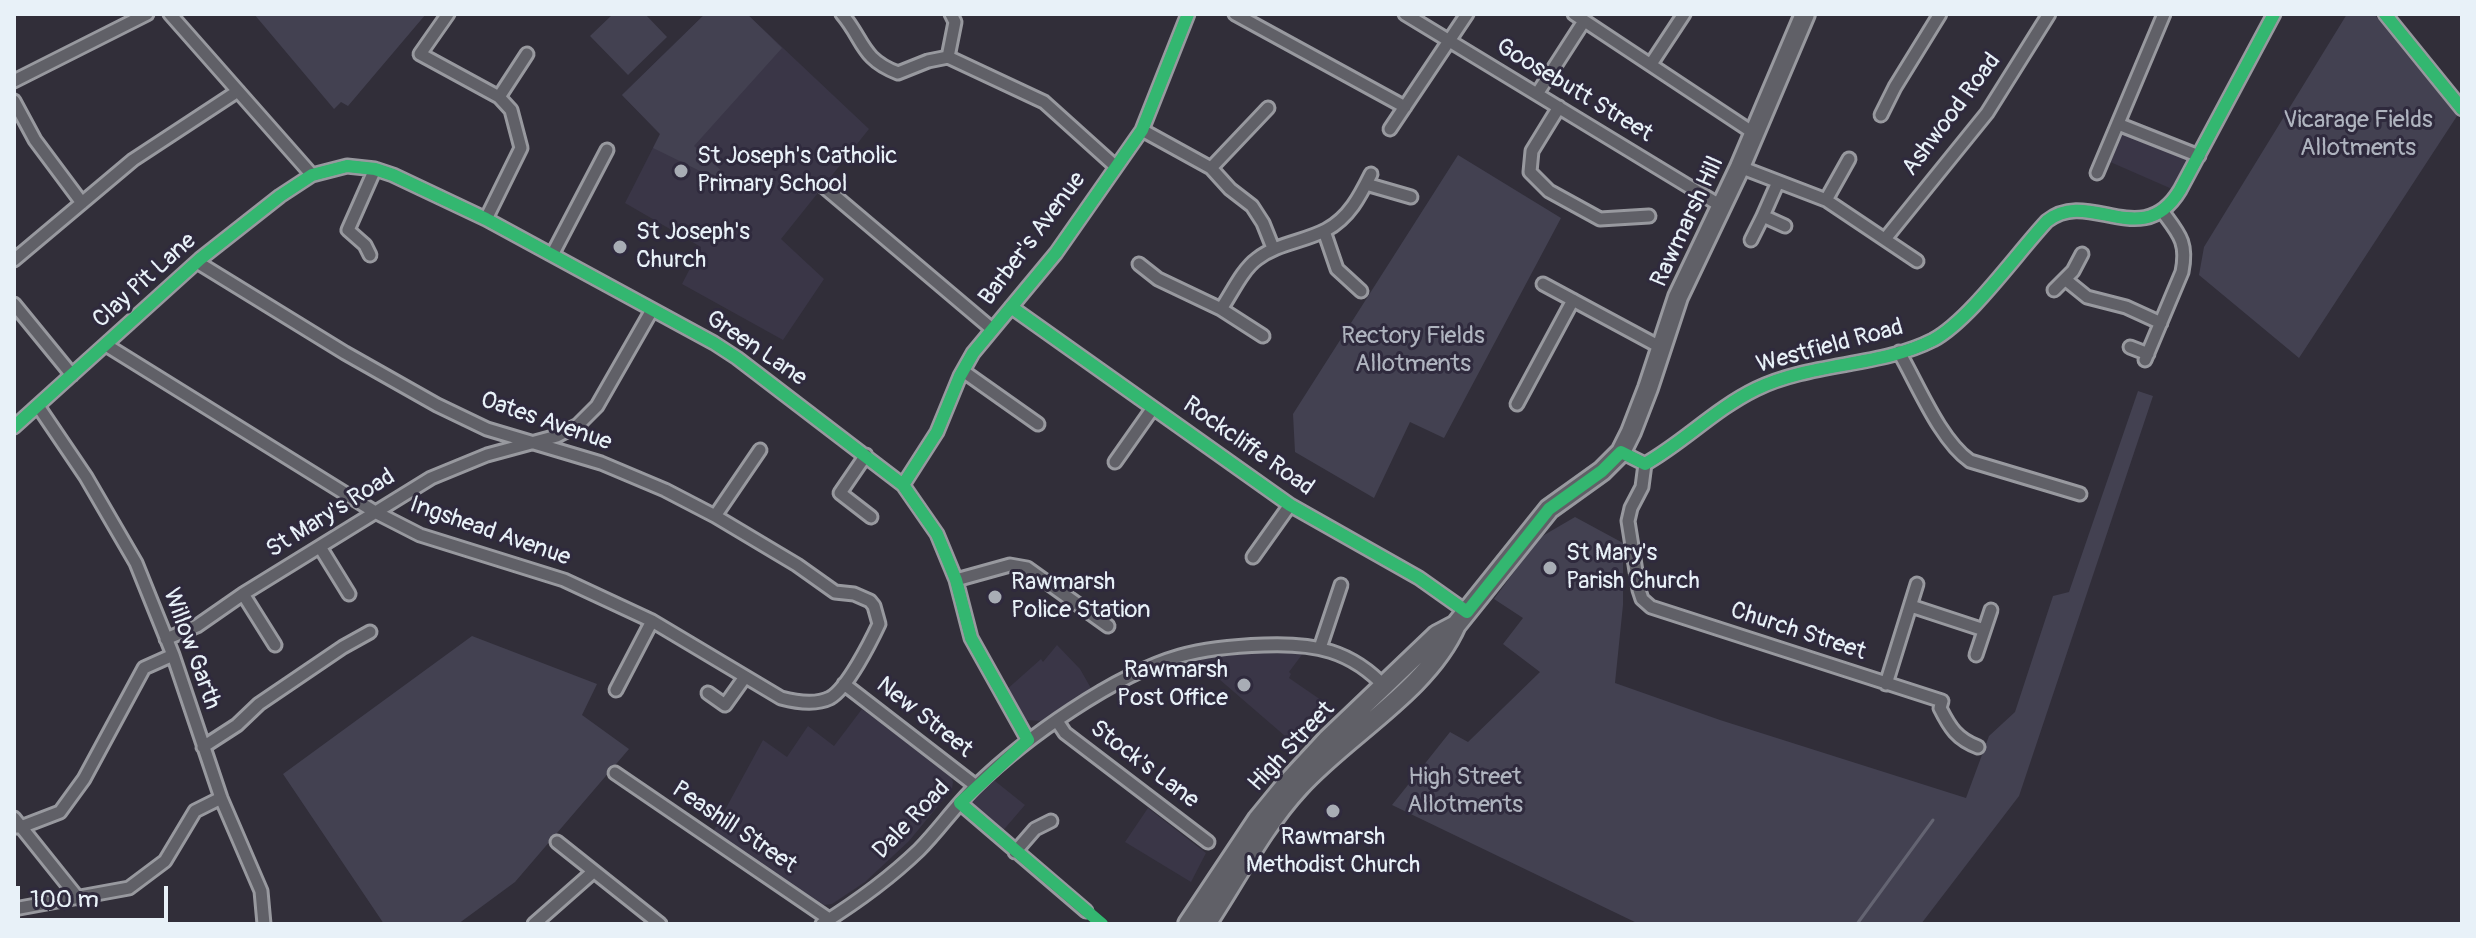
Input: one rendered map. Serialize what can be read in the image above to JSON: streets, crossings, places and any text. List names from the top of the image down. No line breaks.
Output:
{"streets":{"main road":["Rawmarsh Hill","High Street"],"street":["Goosebutt Street","Ashwood Road","Barber's Avenue","Clay Pit Lane","Westfield Road","Green Lane","Oates Avenue","Rockcliffe Road","St Mary's Road","Ingshead Avenue","Church Street","Willow Garth","New Street","Stock's Lane","Dale Road","Peashill Street"]},"crossings":[["Goosebutt Street","Rawmarsh Hill"],["Rawmarsh Hill","High Street"],["Barber's Avenue","Green Lane"],["Barber's Avenue","Rockcliffe Road"],["Clay Pit Lane","Green Lane"],["Clay Pit Lane","Oates Avenue"],["Clay Pit Lane","Ingshead Avenue"],["Clay Pit Lane","Willow Garth"],["Westfield Road","Church Street"],["Green Lane","St Mary's Road"],["Green Lane","Dale Road"],["Oates Avenue","St Mary's Road"],["Oates Avenue","Ingshead Avenue"],["Oates Avenue","New Street"],["Rockcliffe Road","High Street"],["St Mary's Road","Ingshead Avenue"],["St Mary's Road","Willow Garth"],["Ingshead Avenue","New Street"],["New Street","Dale Road"],["High Street","Dale Road"],["Stock's Lane","Dale Road"],["Dale Road","Peashill Street"]],"parks":["Vicarage Fields Allotments","Rectory Fields Allotments","High Street Allotments"],"places":["St Joseph's Catholic Primary School","St Joseph's Church","St Mary's Parish Church","Rawmarsh Police Station","Rawmarsh Post Office","Rawmarsh Methodist Church"],"scale_bar":"100 m"}
